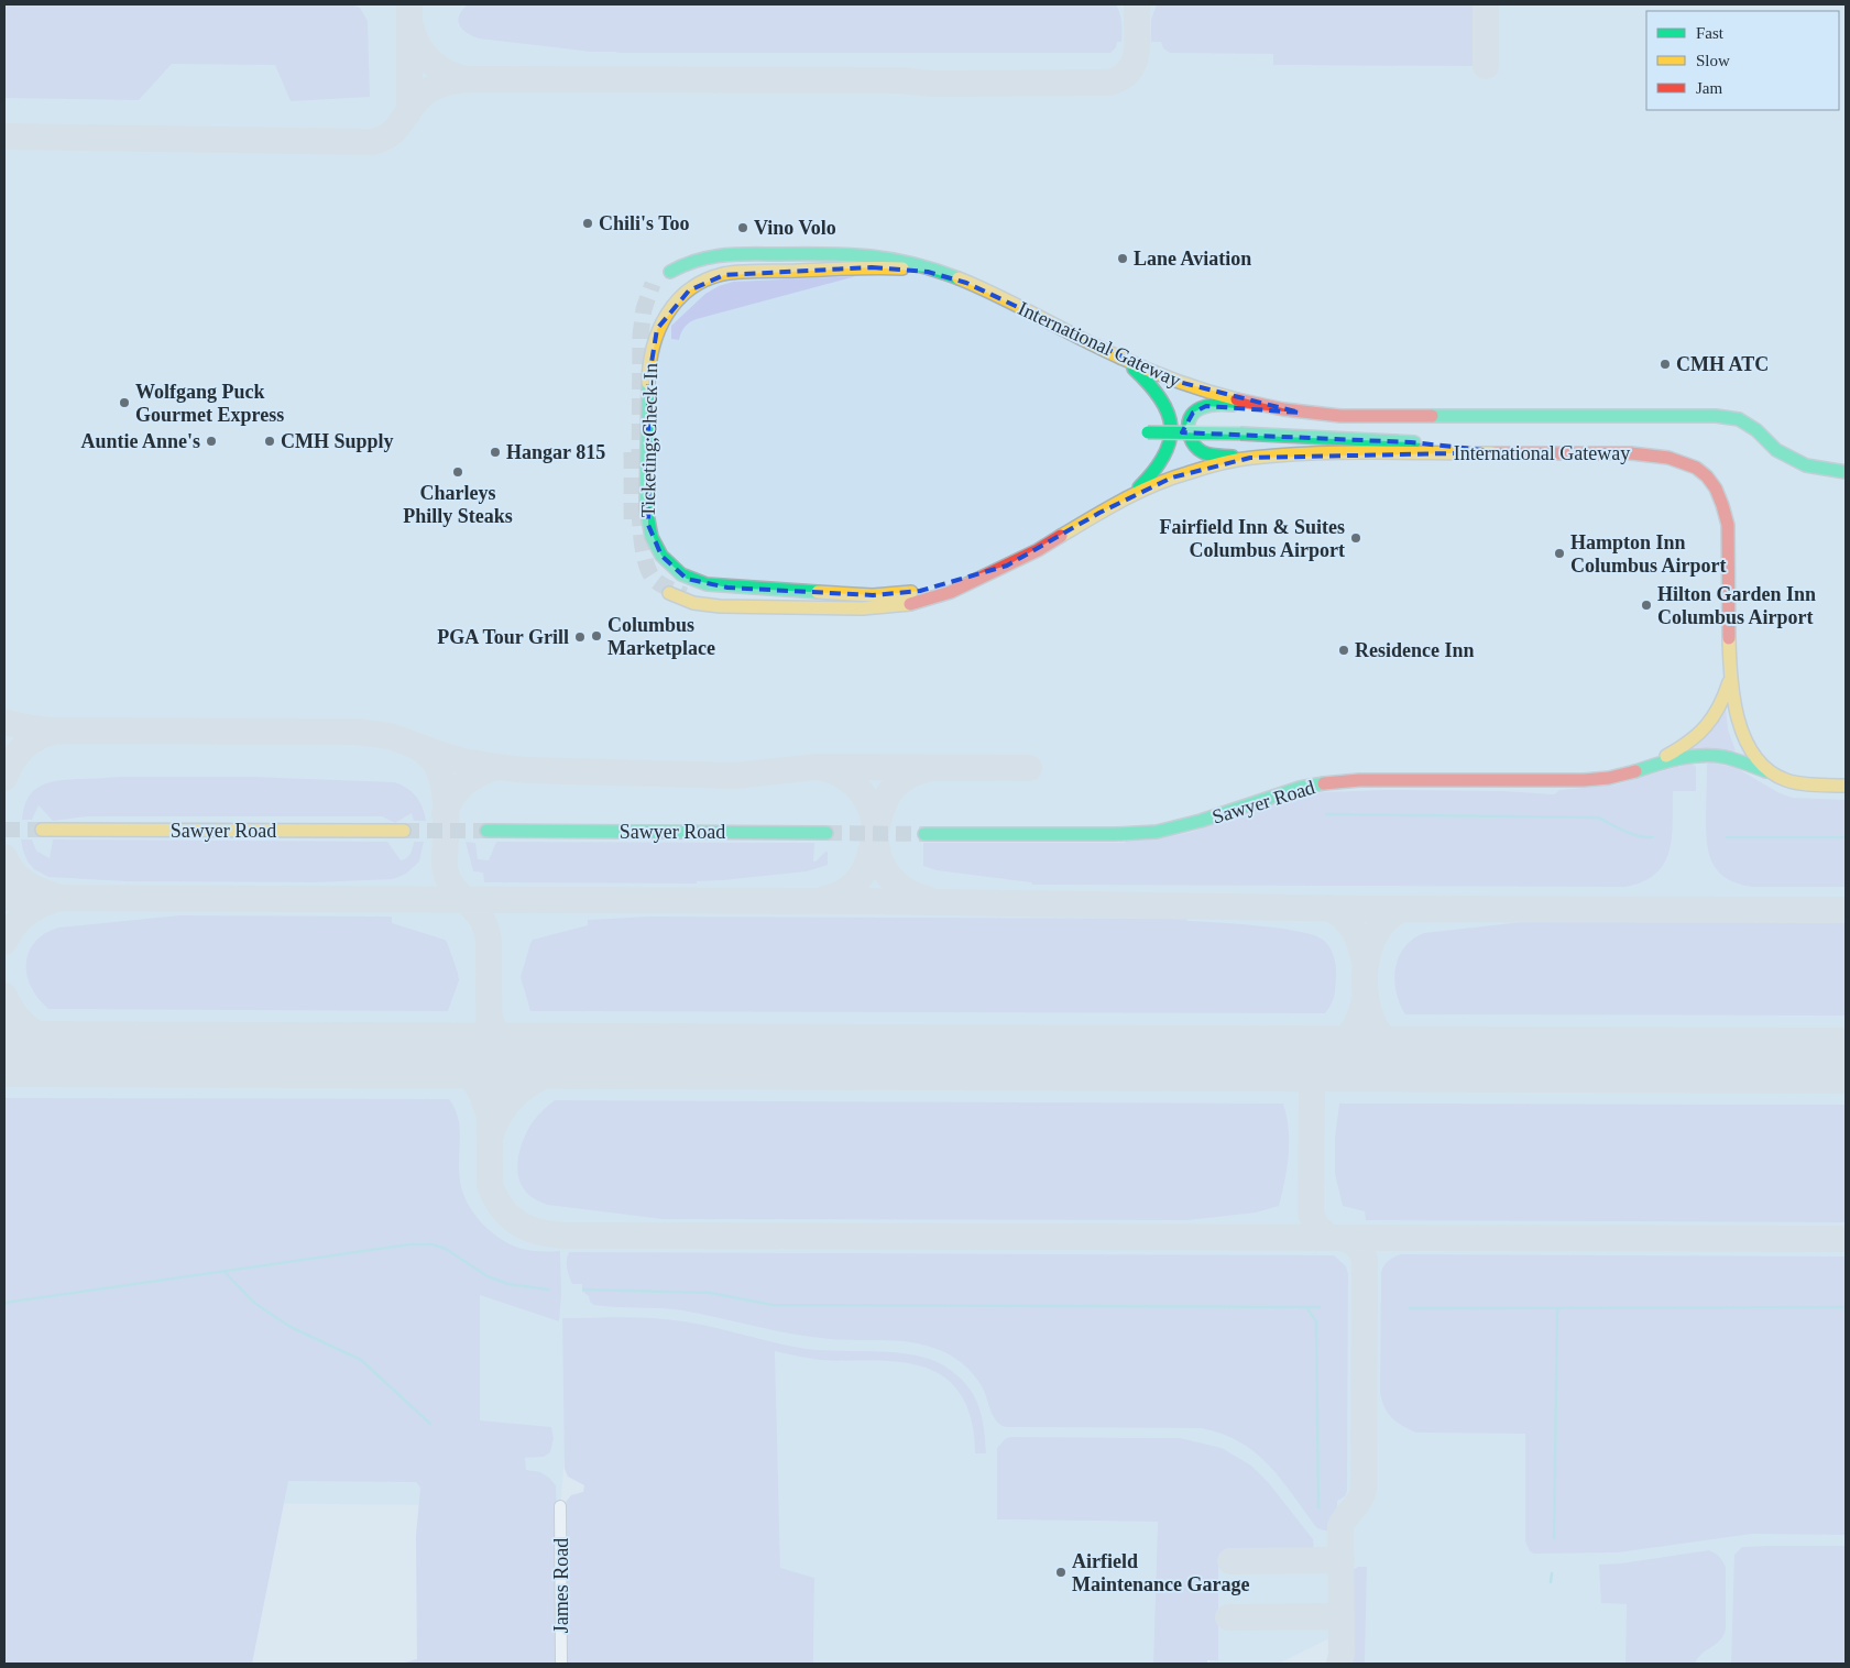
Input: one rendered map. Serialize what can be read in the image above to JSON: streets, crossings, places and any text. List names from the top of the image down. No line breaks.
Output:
{"streets":{"main road":["International Gateway","Ticketing;Check-In","Sawyer Road"],"street":["James Road"]},"crossings":[["International Gateway","Ticketing;Check-In"]],"places":["Chili's Too","Vino Volo","Lane Aviation","CMH ATC","Wolfgang Puck Gourmet Express","Auntie Anne's","CMH Supply","Hangar 815","Charleys Philly Steaks","Fairfield Inn & Suites Columbus Airport","Hampton Inn Columbus Airport","Hilton Garden Inn Columbus Airport","Columbus Marketplace","PGA Tour Grill","Residence Inn","Airfield Maintenance Garage"],"legend":["Fast","Slow","Jam"]}
